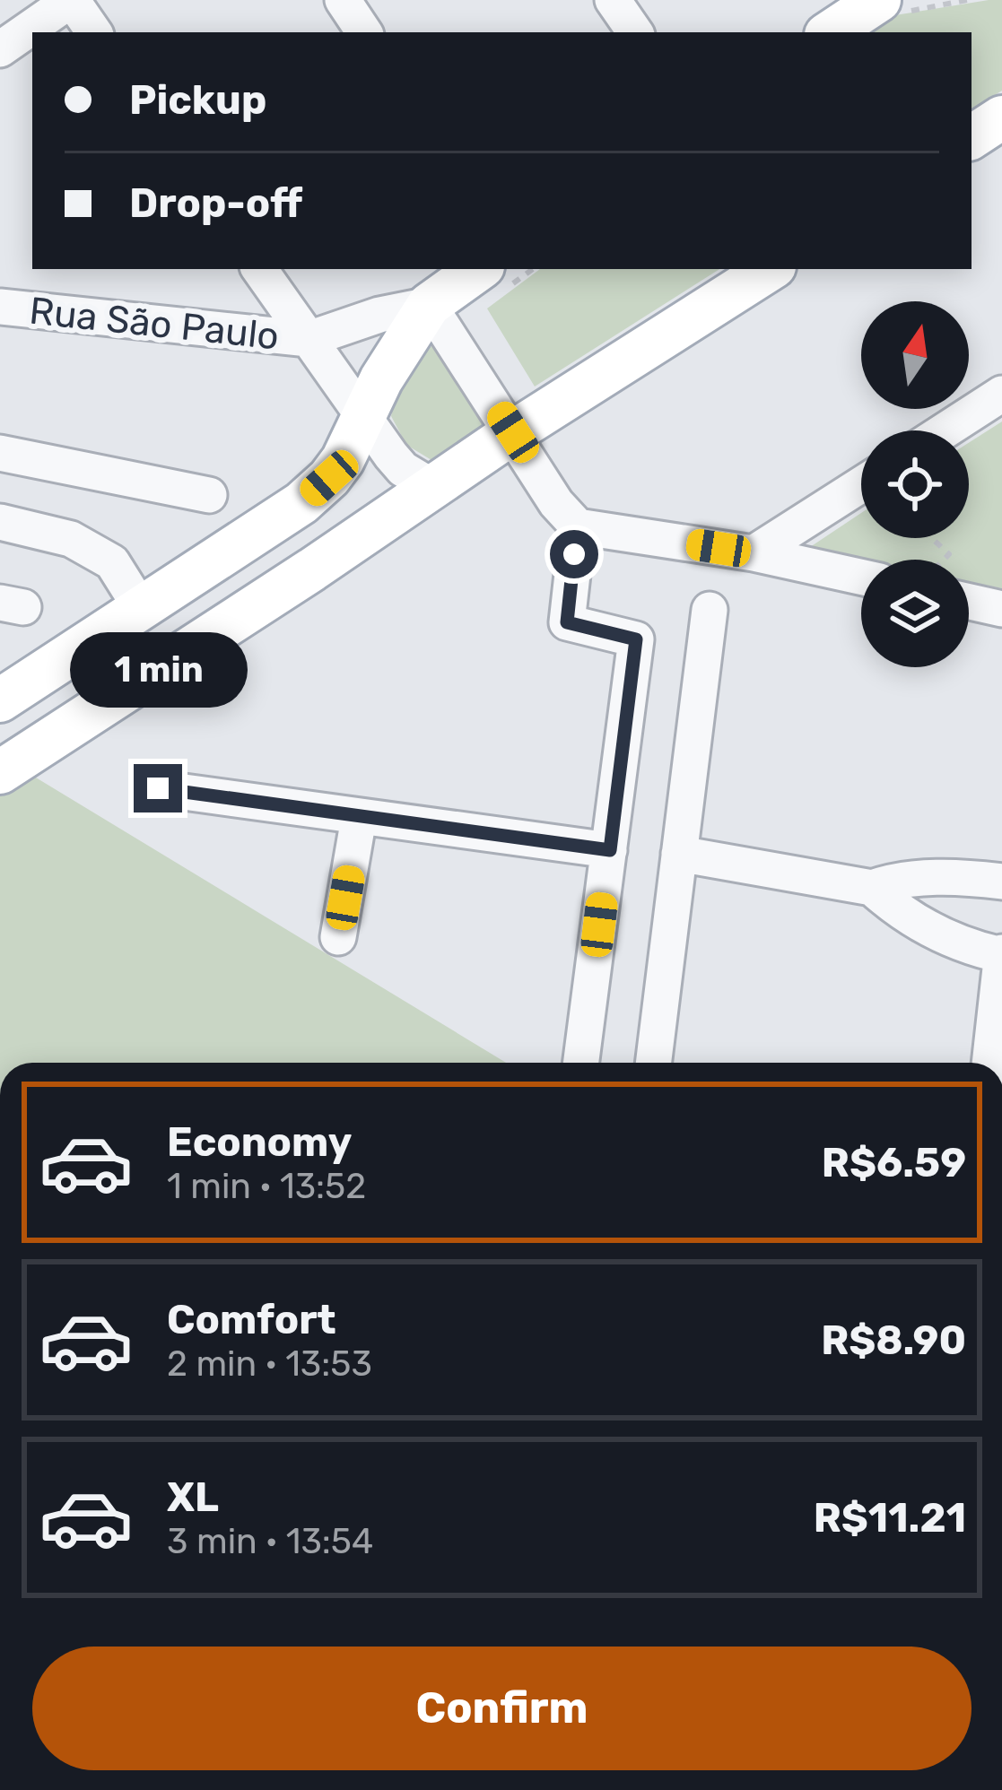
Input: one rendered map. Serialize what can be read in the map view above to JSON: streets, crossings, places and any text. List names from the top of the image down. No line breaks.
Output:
{"streets":{"main road":["Rua São Paulo"]},"north":"top","page":{"banner":["Pickup","Drop-off"],"bubble":"1 min","list":[{"name":"Economy","note":"1 min · 13:52","value":"R$6.59"},{"name":"Comfort","note":"2 min · 13:53","value":"R$8.90"},{"name":"XL","note":"3 min · 13:54","value":"R$11.21"}],"buttons":"Confirm"}}
